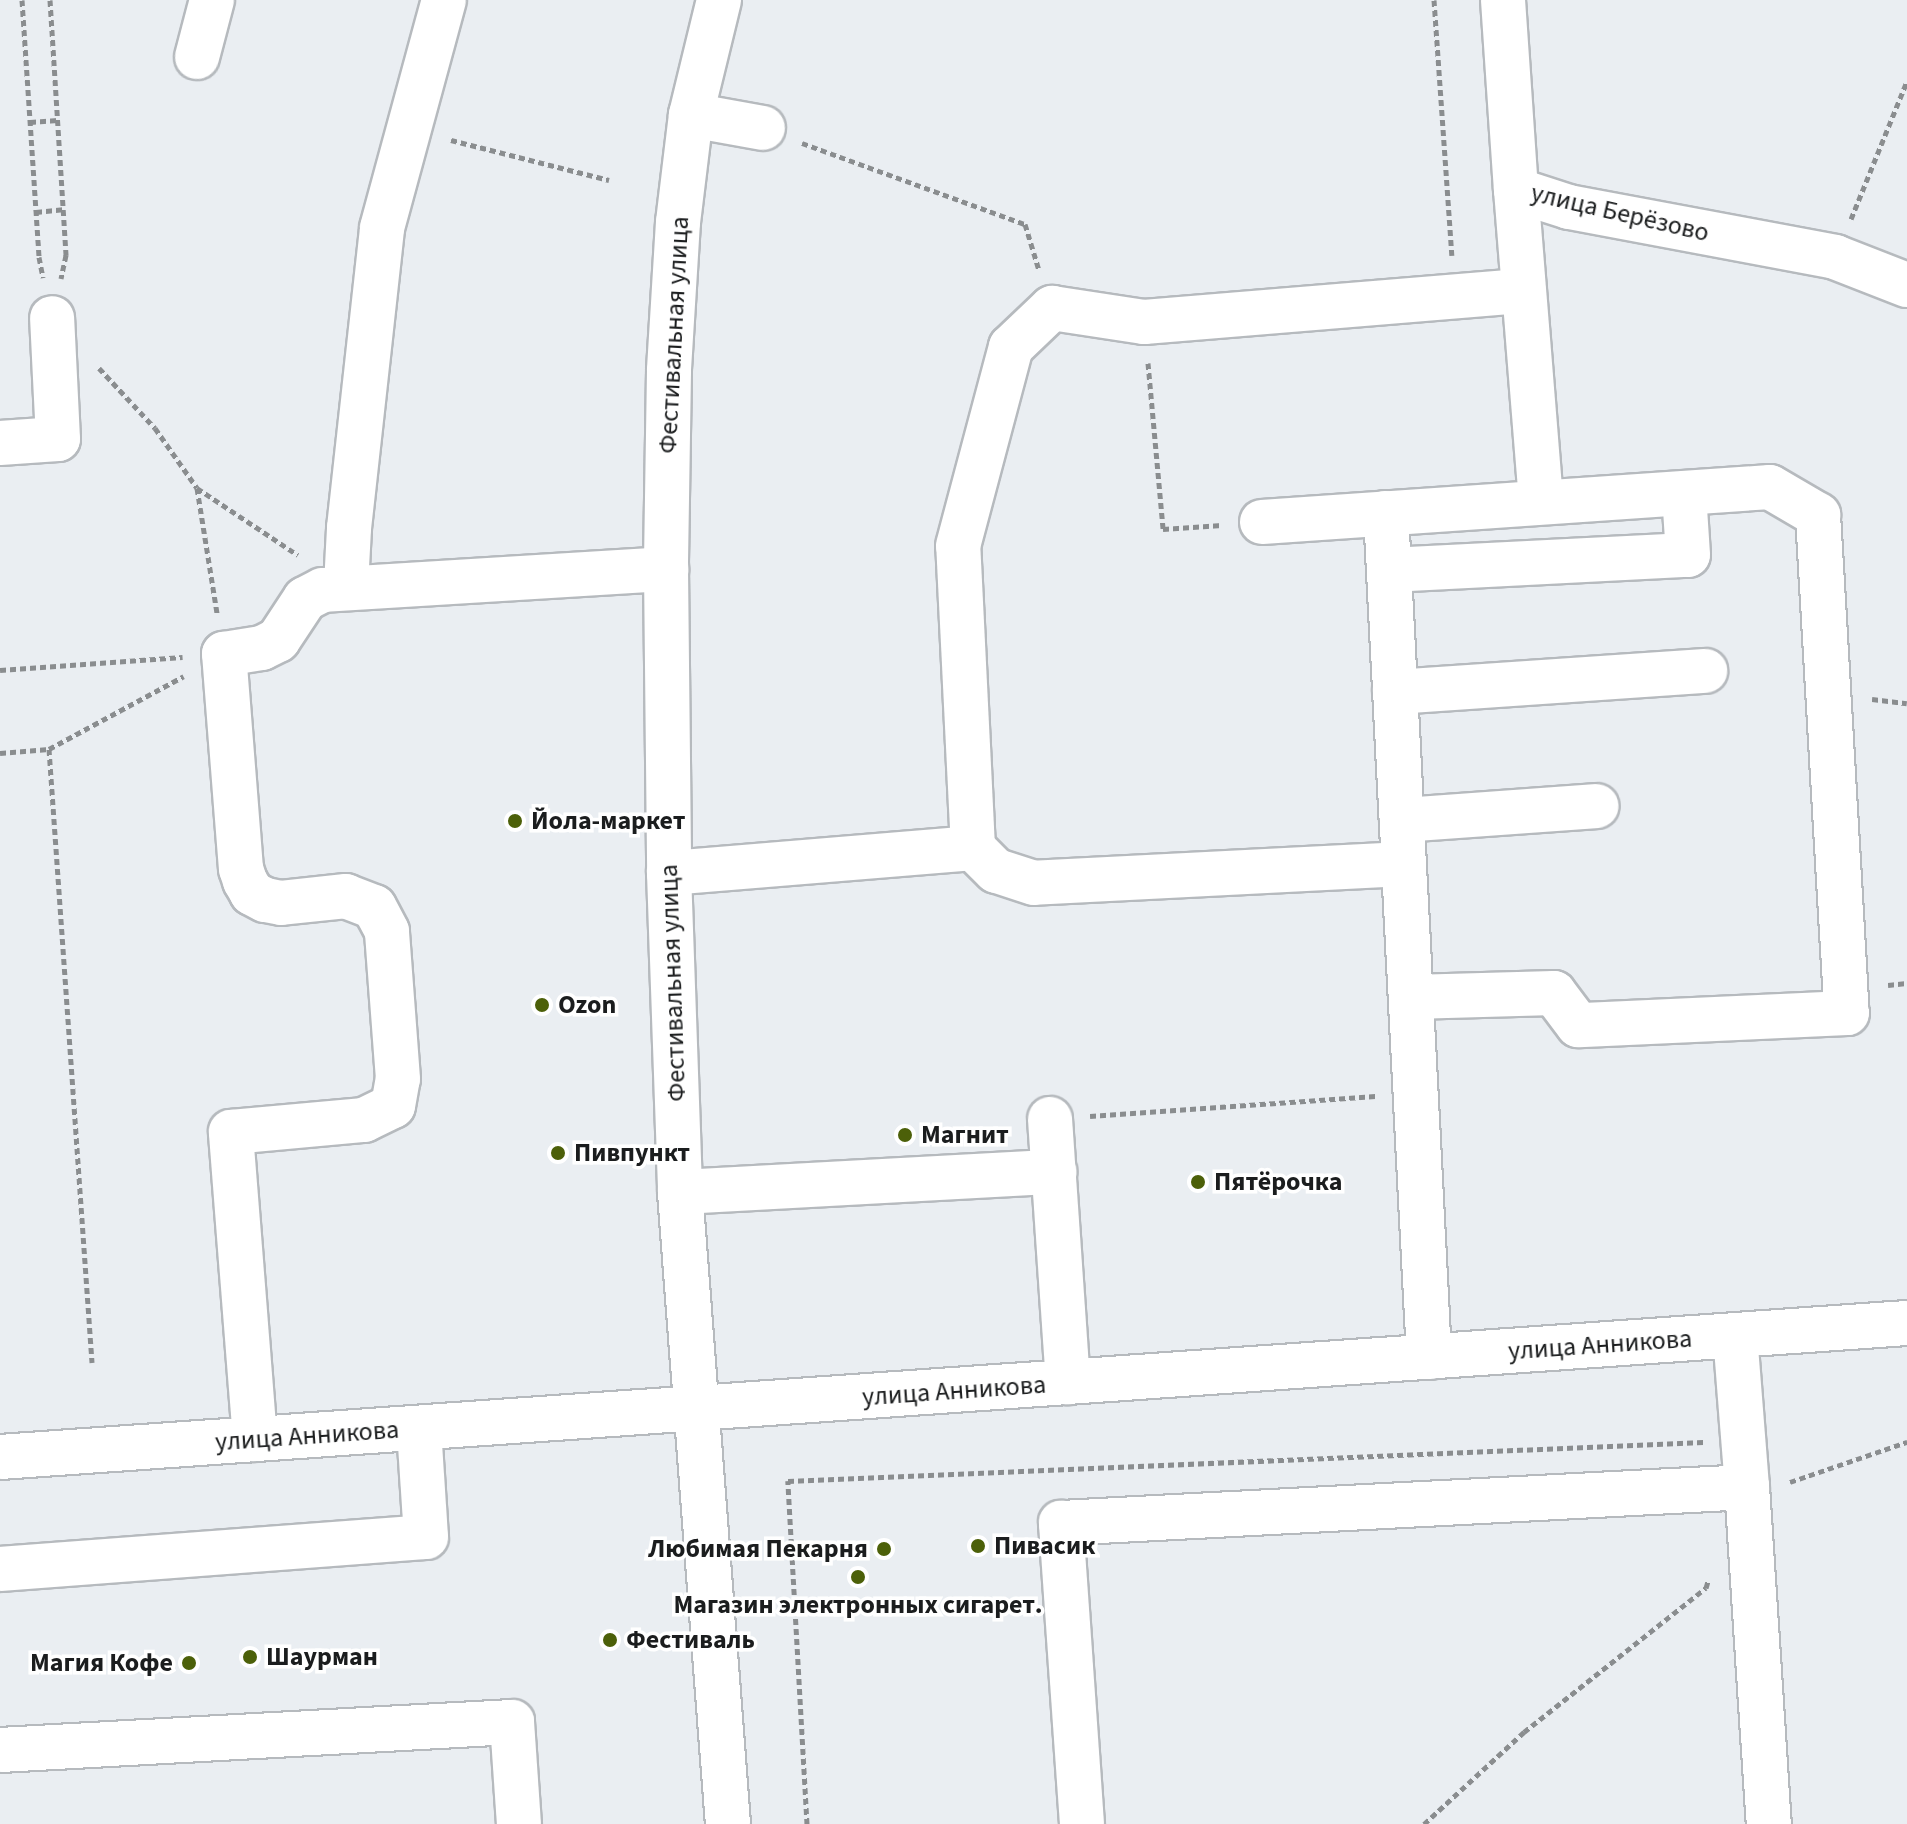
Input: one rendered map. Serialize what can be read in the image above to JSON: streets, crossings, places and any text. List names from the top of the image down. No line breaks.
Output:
{"streets":{"street":["улица Берёзово","Фестивальная улица","улица Анникова"]},"crossings":[["Фестивальная улица","улица Анникова"]],"places":["Йола-маркет","Ozon","Магнит","Пивпункт","Пятёрочка","Пивасик","Любимая Пекарня","Магазин электронных сигарет.","Фестиваль","Шаурман","Магия Кофе"]}
